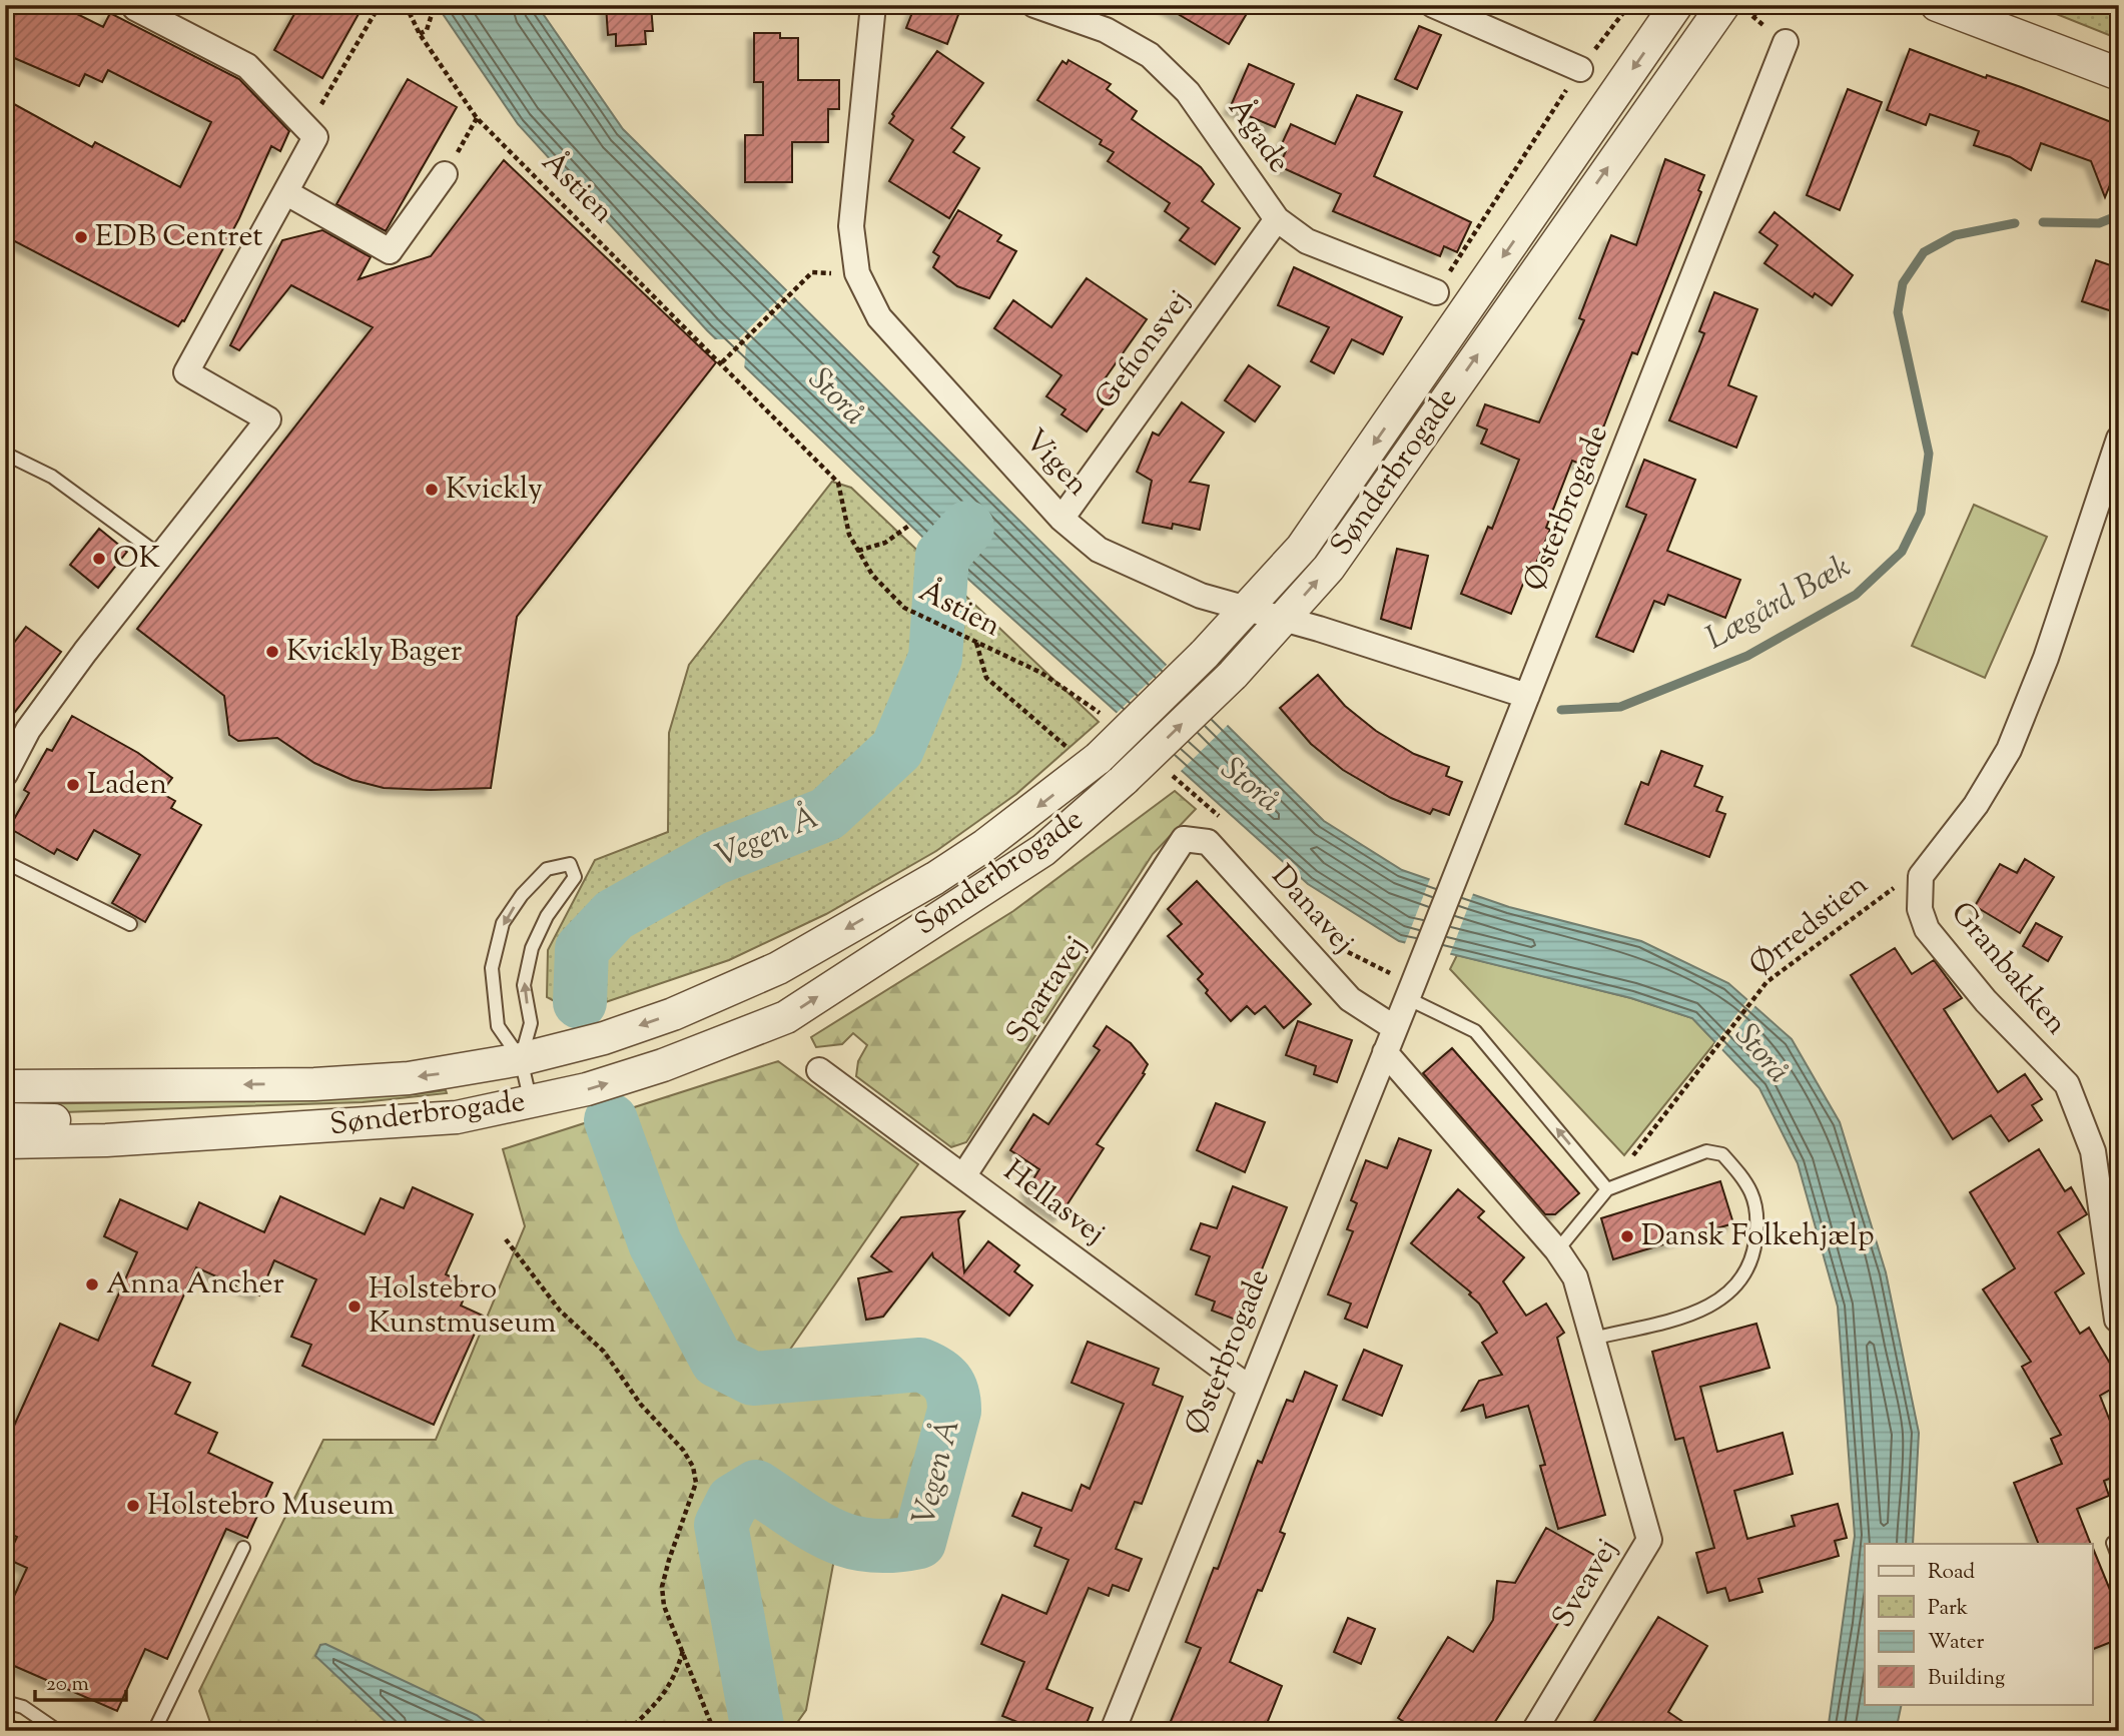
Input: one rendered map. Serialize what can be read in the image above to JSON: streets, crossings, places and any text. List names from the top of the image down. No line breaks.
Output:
{"streets":{"street":["Ågade","Gefionsvej","Vigen","Sønderbrogade","Østerbrogade","Danavej","Granbakken","Spartavej","Hellasvej","Sveavej"],"path":["Åstien","Ørredstien"]},"crossings":[["Ågade","Gefionsvej"],["Gefionsvej","Vigen"],["Vigen","Sønderbrogade"],["Vigen","Østerbrogade"],["Østerbrogade","Danavej"],["Østerbrogade","Hellasvej"],["Østerbrogade","Sveavej"],["Danavej","Spartavej"],["Ørredstien","Granbakken"],["Ørredstien","Sveavej"],["Spartavej","Hellasvej"]],"water":["Storå","Lægård Bæk","Vegen Å"],"places":["EDB Centret","Kvickly","OK","Kvickly Bager","Laden","Dansk Folkehjælp","Anna Ancher","Holstebro Kunstmuseum","Holstebro Museum"],"legend":["Road","Park","Water","Building"],"scale_bar":"20 m"}
